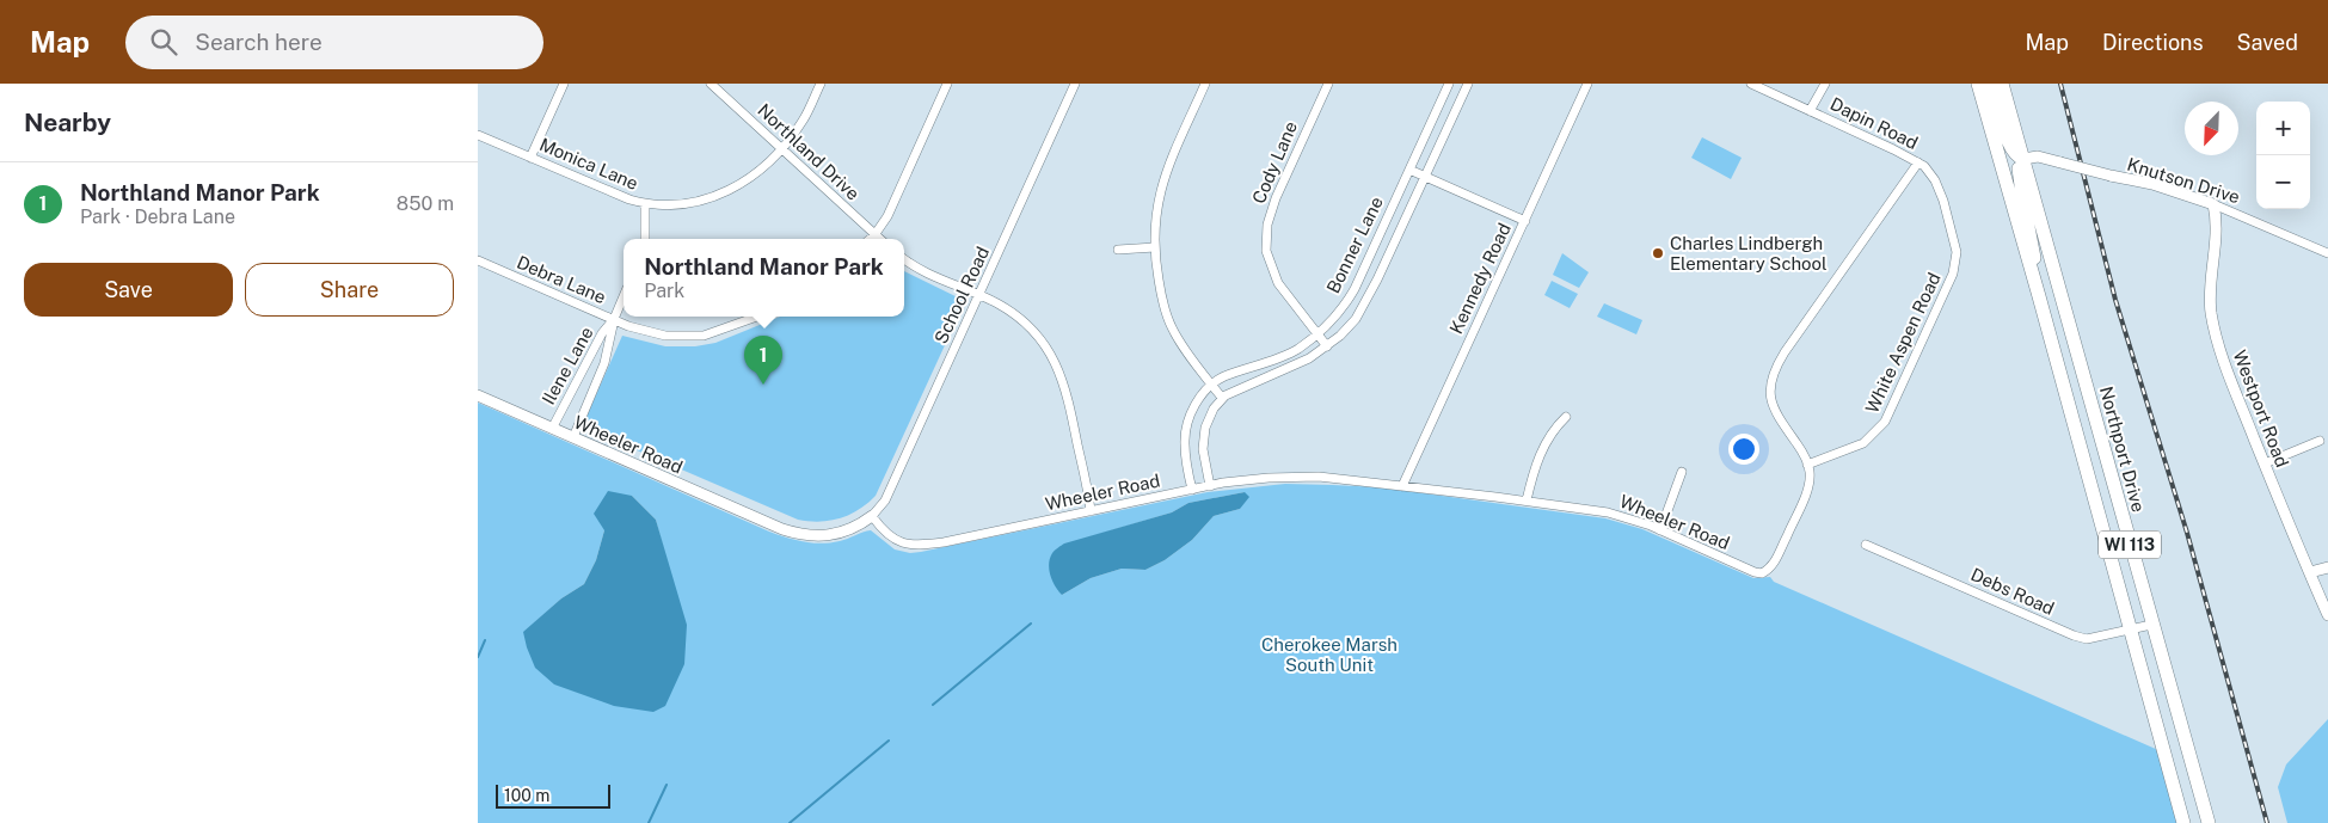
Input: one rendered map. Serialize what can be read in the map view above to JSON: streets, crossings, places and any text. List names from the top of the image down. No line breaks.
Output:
{"streets":{"main road":["Northport Drive","WI 113"],"street":["Dapin Road","Northland Drive","Cody Lane","Monica Lane","Knutson Drive","Bonner Lane","Kennedy Road","Debra Lane","School Road","White Aspen Road","Ilene Lane","Westport Road","Wheeler Road","Debs Road"]},"crossings":[["Dapin Road","White Aspen Road"],["Northland Drive","Monica Lane"],["Cody Lane","Bonner Lane"],["Knutson Drive","Westport Road"],["Knutson Drive","Northport Drive"],["Bonner Lane","Wheeler Road"],["Kennedy Road","Wheeler Road"],["Debra Lane","Ilene Lane"],["School Road","Wheeler Road"],["White Aspen Road","Wheeler Road"],["Ilene Lane","Wheeler Road"],["Northport Drive","Debs Road"],["WI 113","Debs Road"]],"parks":["Cherokee Marsh South Unit"],"places":["Charles Lindbergh Elementary School"],"scale_bar":"100 m","north":"bottom left","page":{"header":"Map","search":"Search here","nav":["Map","Directions","Saved"],"heading":"Nearby","map_buttons":["+","−"],"list":[{"mark":"1","name":"Northland Manor Park","note":"Park · Debra Lane","value":"850 m"}],"popup":["Northland Manor Park","Park"],"buttons":["Save","Share"],"pins":"1","scale":"100 m"}}
